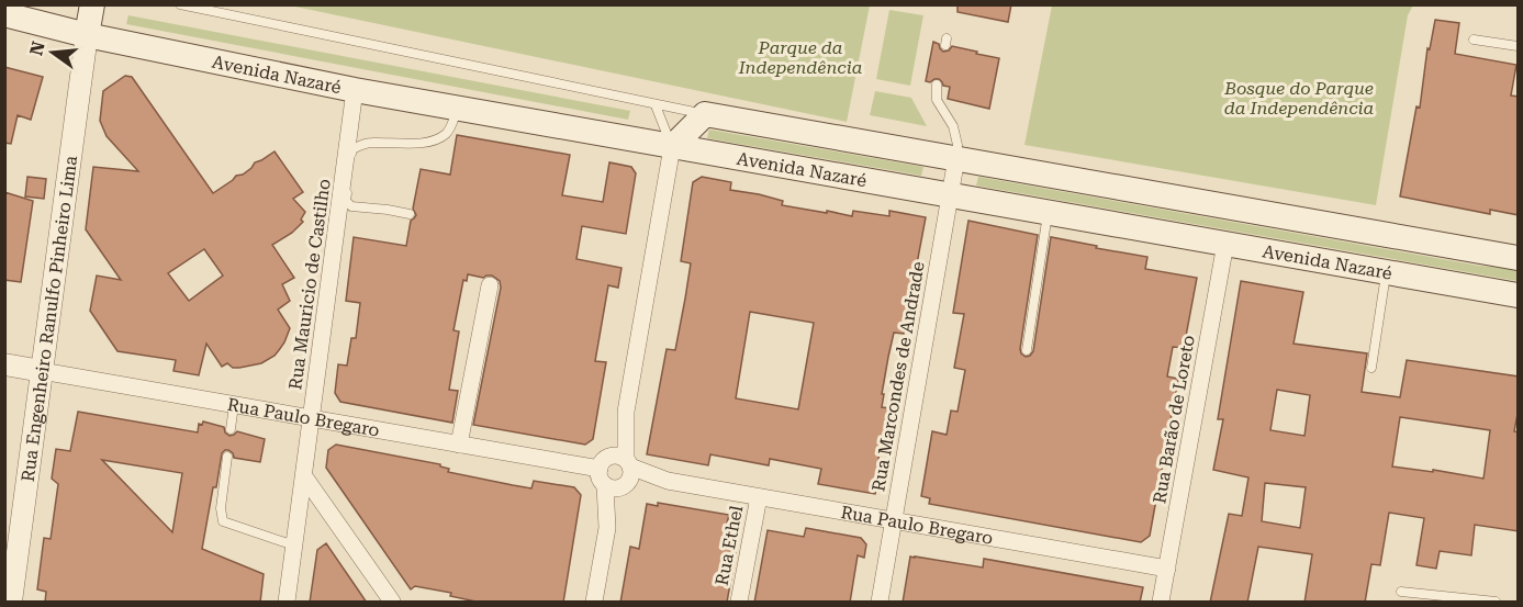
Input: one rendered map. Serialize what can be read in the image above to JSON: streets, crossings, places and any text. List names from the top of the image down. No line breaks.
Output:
{"streets":{"main road":["Avenida Nazaré"],"street":["Rua Mauricio de Castilho","Rua Engenheiro Ranulfo Pinheiro Lima","Rua Marcondes de Andrade","Rua Paulo Bregaro","Rua Barão de Loreto","Rua Ethel"]},"crossings":[["Avenida Nazaré","Rua Mauricio de Castilho"],["Avenida Nazaré","Rua Engenheiro Ranulfo Pinheiro Lima"],["Avenida Nazaré","Rua Marcondes de Andrade"],["Avenida Nazaré","Rua Barão de Loreto"],["Rua Mauricio de Castilho","Rua Paulo Bregaro"],["Rua Engenheiro Ranulfo Pinheiro Lima","Rua Paulo Bregaro"],["Rua Marcondes de Andrade","Rua Paulo Bregaro"],["Rua Paulo Bregaro","Rua Barão de Loreto"],["Rua Paulo Bregaro","Rua Ethel"]],"parks":["Parque da Independência","Bosque do Parque da Independência"],"north":"left"}
